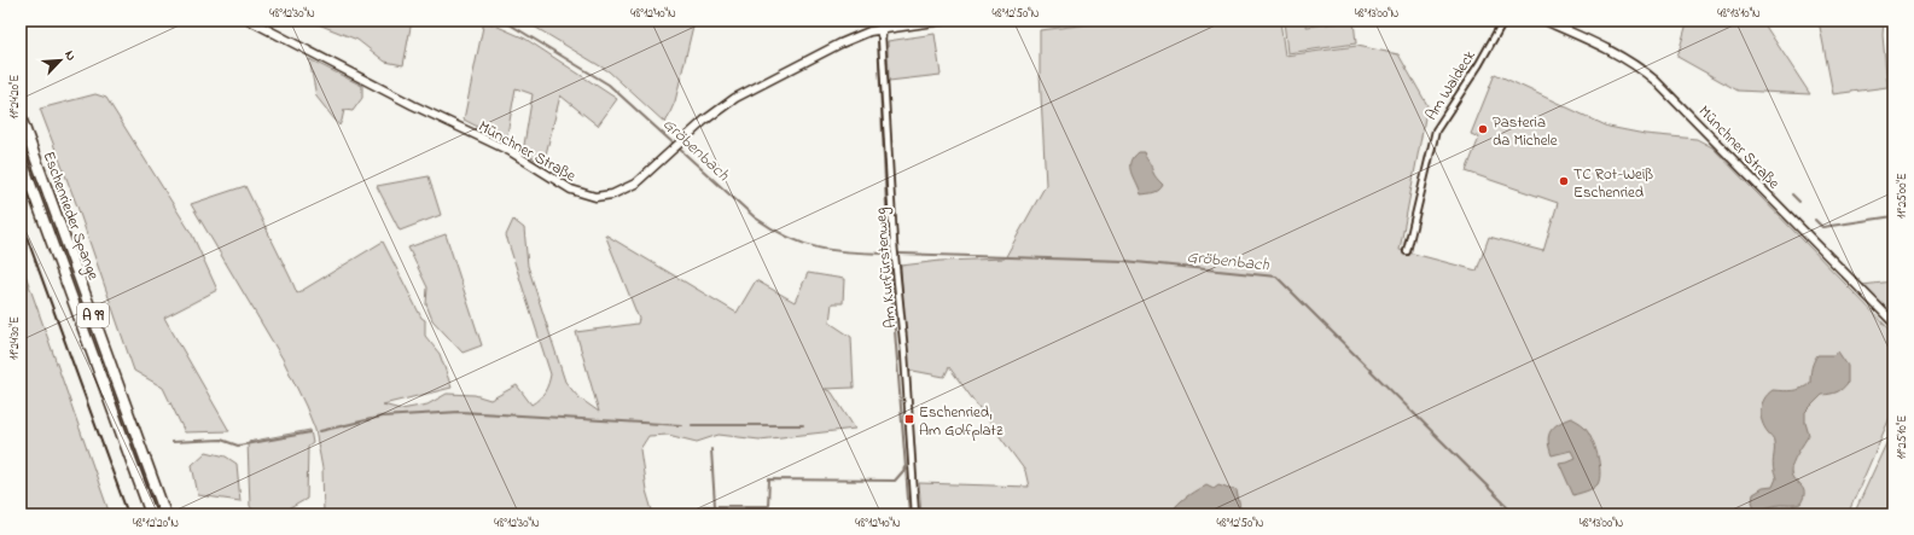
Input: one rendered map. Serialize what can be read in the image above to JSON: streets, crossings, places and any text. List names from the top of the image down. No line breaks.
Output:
{"streets":{"highway":["Eschenrieder Spange","A 99"],"street":["Am Waldeck","Münchner Straße","Am Kurfürstenweg"]},"crossings":[["Münchner Straße","Am Kurfürstenweg"]],"water":["Gröbenbach"],"places":{"other":["Pasteria da Michele","TC Rot-Weiß Eschenried"],"transit":["Eschenried, Am Golfplatz"]},"north":"top right","coordinates":["48°12'30\"N","48°12'40\"N","48°12'50\"N","48°13'00\"N","48°13'10\"N","11°24'20\"E","11°25'00\"E","11°24'30\"E","11°25'10\"E","48°12'20\"N"]}
